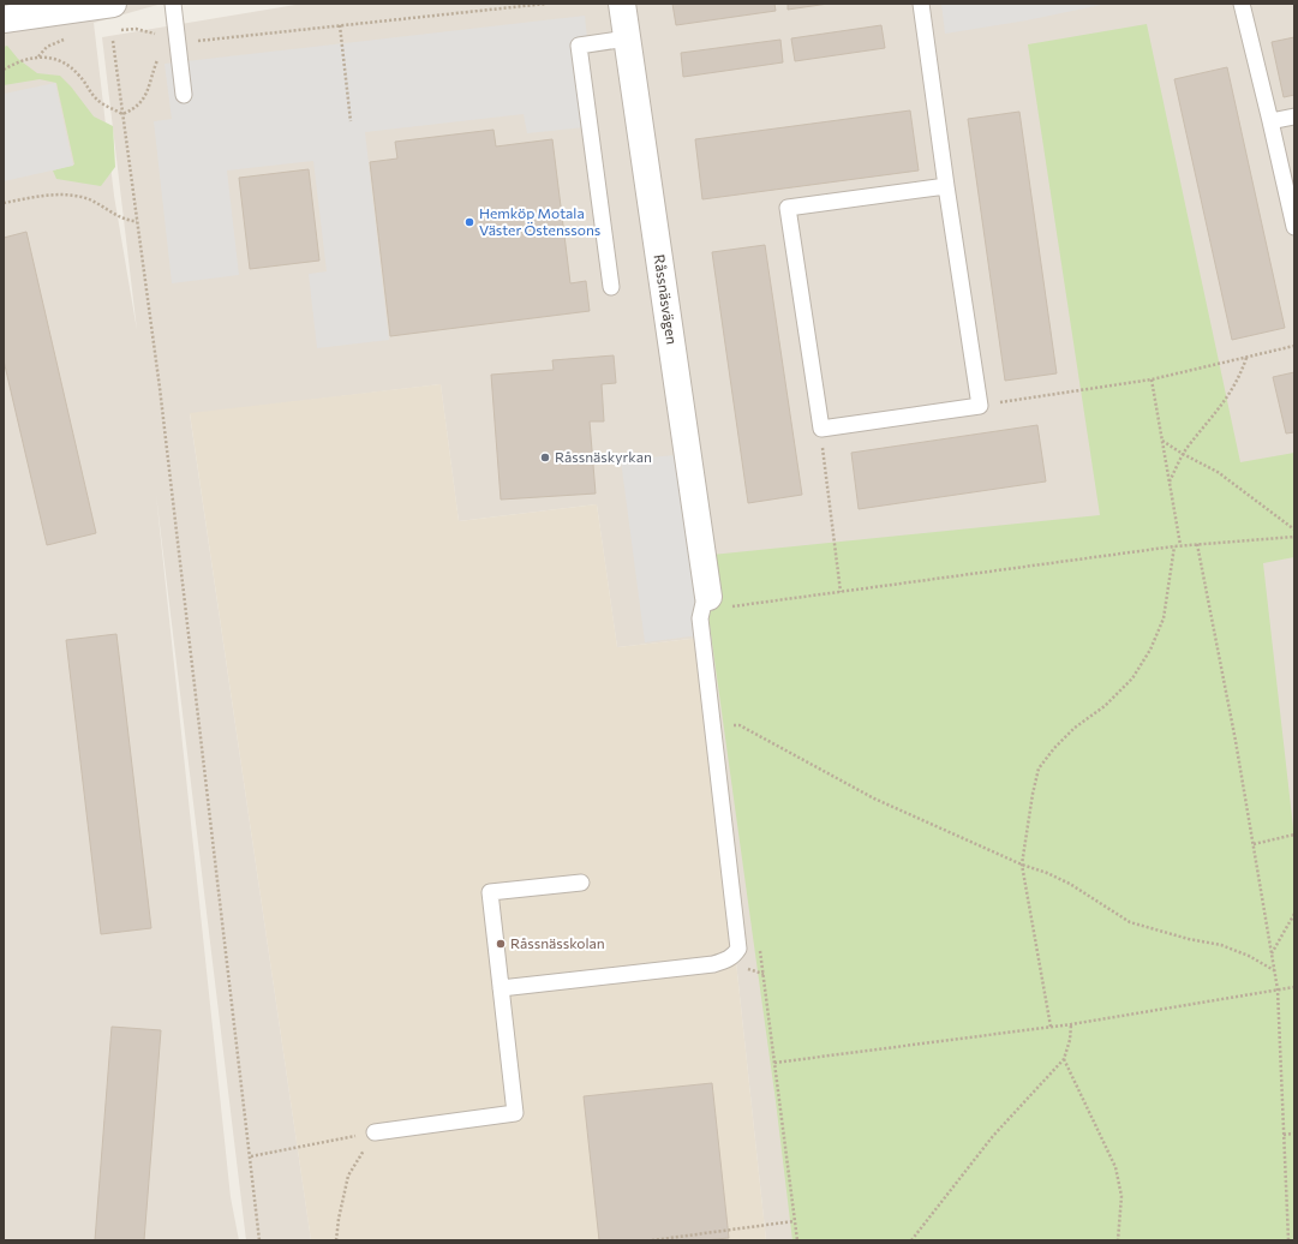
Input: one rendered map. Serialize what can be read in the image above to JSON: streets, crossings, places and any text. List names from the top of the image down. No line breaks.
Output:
{"streets":{"street":["Råssnäsvägen"]},"places":["Hemköp Motala Väster Östenssons","Råssnäskyrkan","Råssnässkolan"]}
